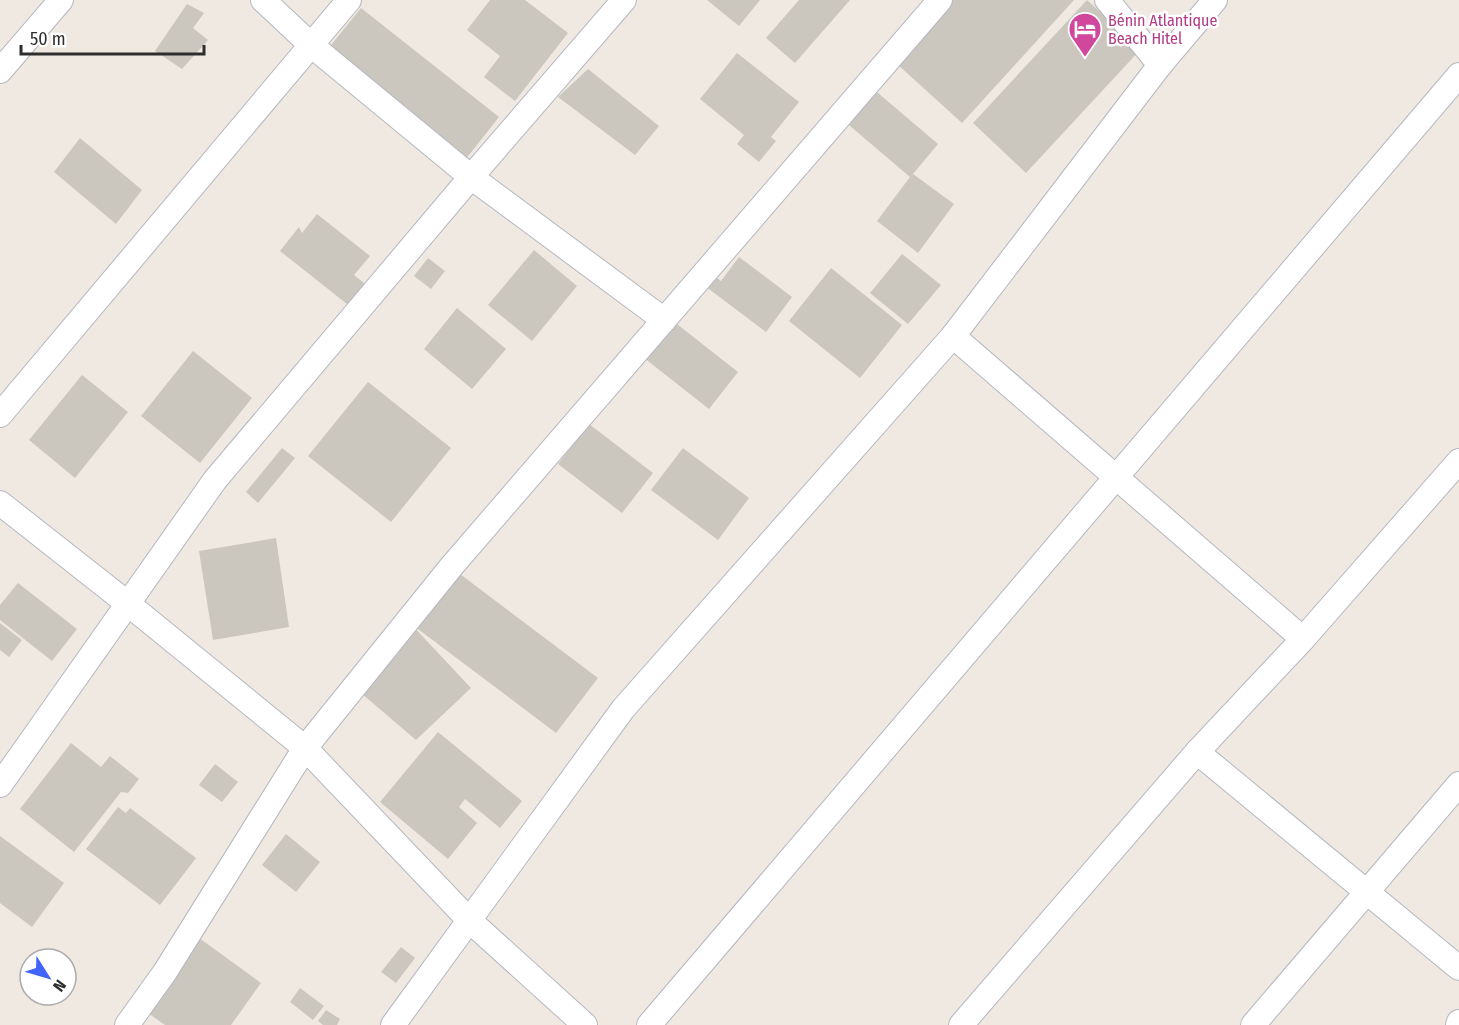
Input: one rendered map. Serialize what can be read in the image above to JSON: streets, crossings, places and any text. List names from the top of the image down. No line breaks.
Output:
{"places":{"hotel":["Bénin Atlantique Beach Hitel"]},"scale_bar":"50 m","north":"bottom right"}
